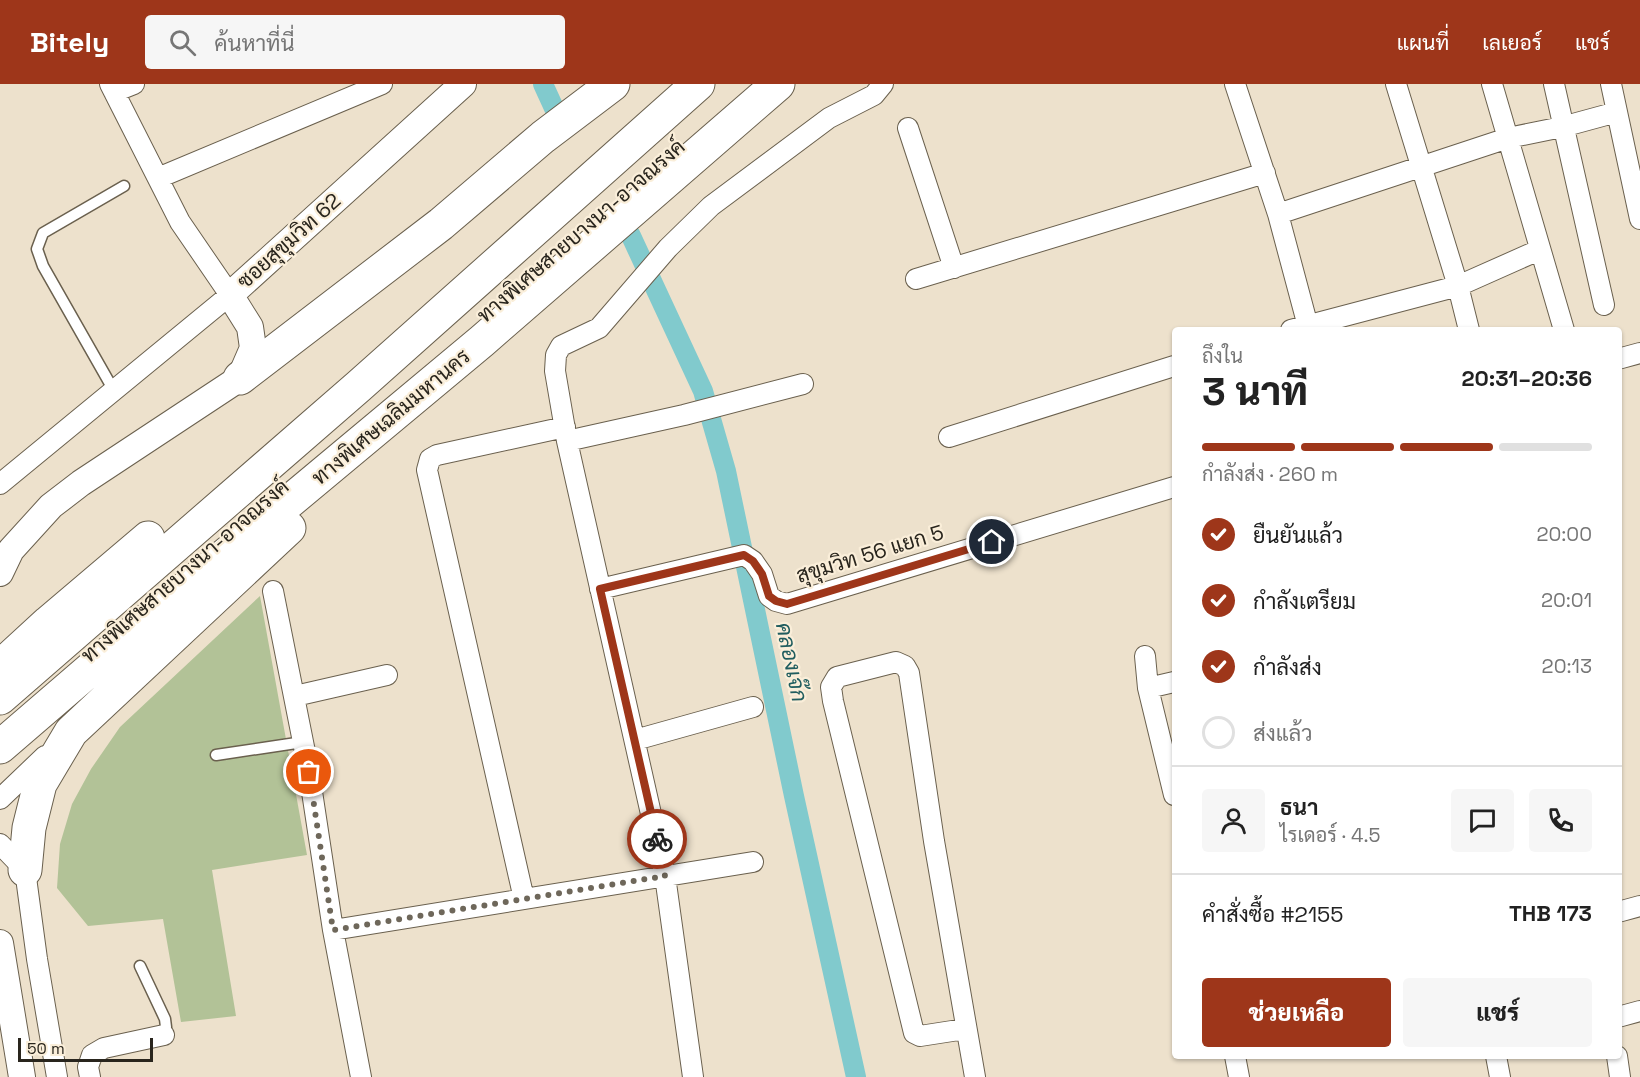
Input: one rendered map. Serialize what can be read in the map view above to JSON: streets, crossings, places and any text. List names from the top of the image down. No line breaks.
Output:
{"streets":{"highway":["ทางพิเศษสายบางนา-อาจณรงค์","ทางพิเศษเฉลิมมหานคร"],"street":["ซอยสุขุมวิท 62","สุขุมวิท 56 แยก 5"]},"water":["คลองเจ๊ก"],"scale_bar":"50 m","page":{"header":"Bitely","search":"ค้นหาที่นี่","nav":["แผนที่","เลเยอร์","แชร์"],"heading":["3 นาที","ถึงใน","20:31–20:36"],"panel":["ธนา","ไรเดอร์ · 4.5","คำสั่งซื้อ #2155","THB 173"],"bar":"กำลังส่ง · 260 m","list":[["ยืนยันแล้ว","20:00"],["กำลังเตรียม","20:01"],["กำลังส่ง","20:13"],"ส่งแล้ว"],"buttons":["ช่วยเหลือ","แชร์"],"scale":"50 m"}}
